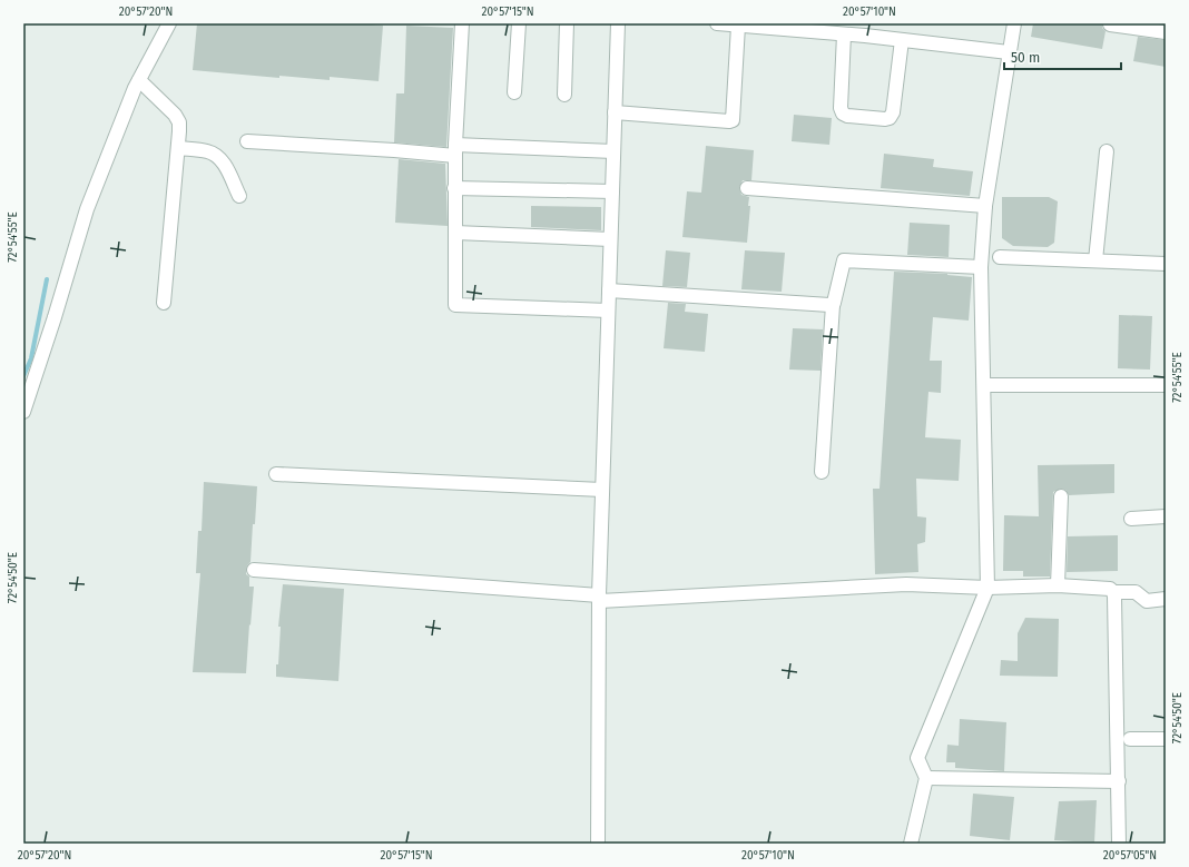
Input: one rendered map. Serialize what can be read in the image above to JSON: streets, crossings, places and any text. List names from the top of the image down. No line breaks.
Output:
{"scale_bar":"50 m","coordinates":["20°57'20\"N","20°57'15\"N","20°57'10\"N","72°54'55\"E","72°54'50\"E","20°57'05\"N"]}
